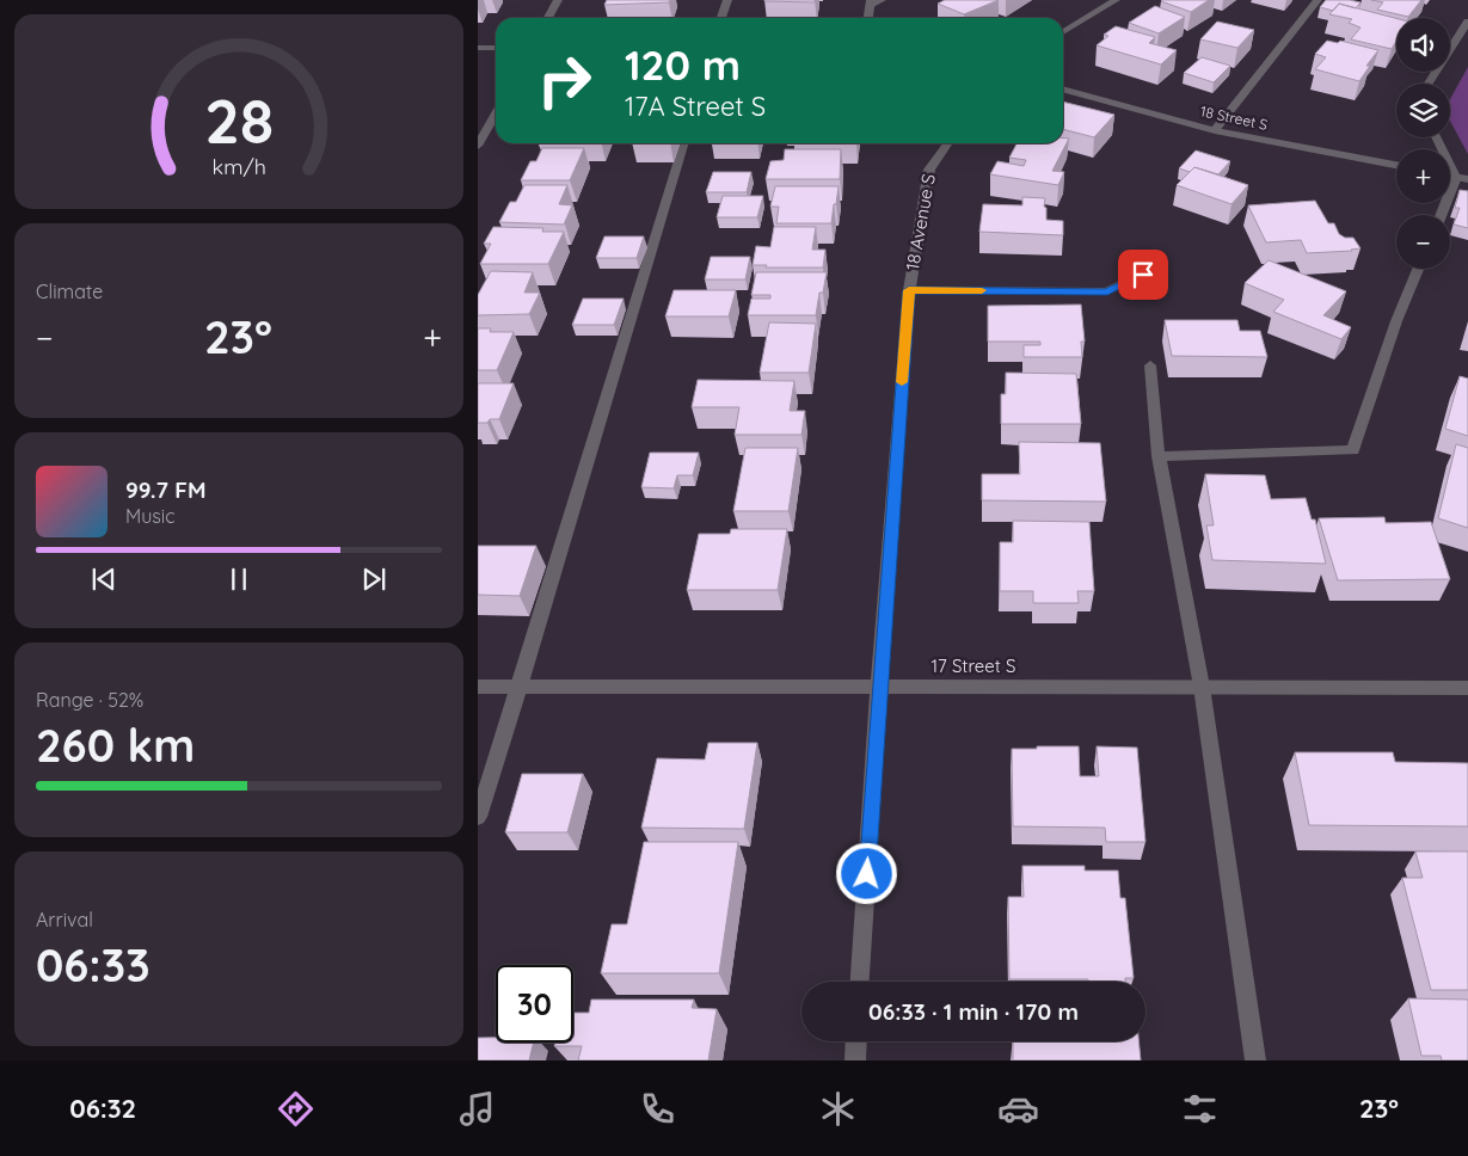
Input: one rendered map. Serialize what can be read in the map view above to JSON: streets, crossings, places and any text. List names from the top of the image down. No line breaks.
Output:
{"streets":{"street":["18 Street S","18 Avenue S","17 Street S"]},"crossings":[["18 Avenue S","17 Street S"]],"page":{"map_buttons":["+","−"],"turn":["120 m","17A Street S"],"tile":["Climate",["Range · 52%","260 km"],["Arrival","06:33"]],"heat":["−","23°","+"],"song":["99.7 FM","Music"],"limit":"30","trip":"06:33 · 1 min · 170 m","tabs":["06:32","23°"],"gauge":["28","km/h"]}}
